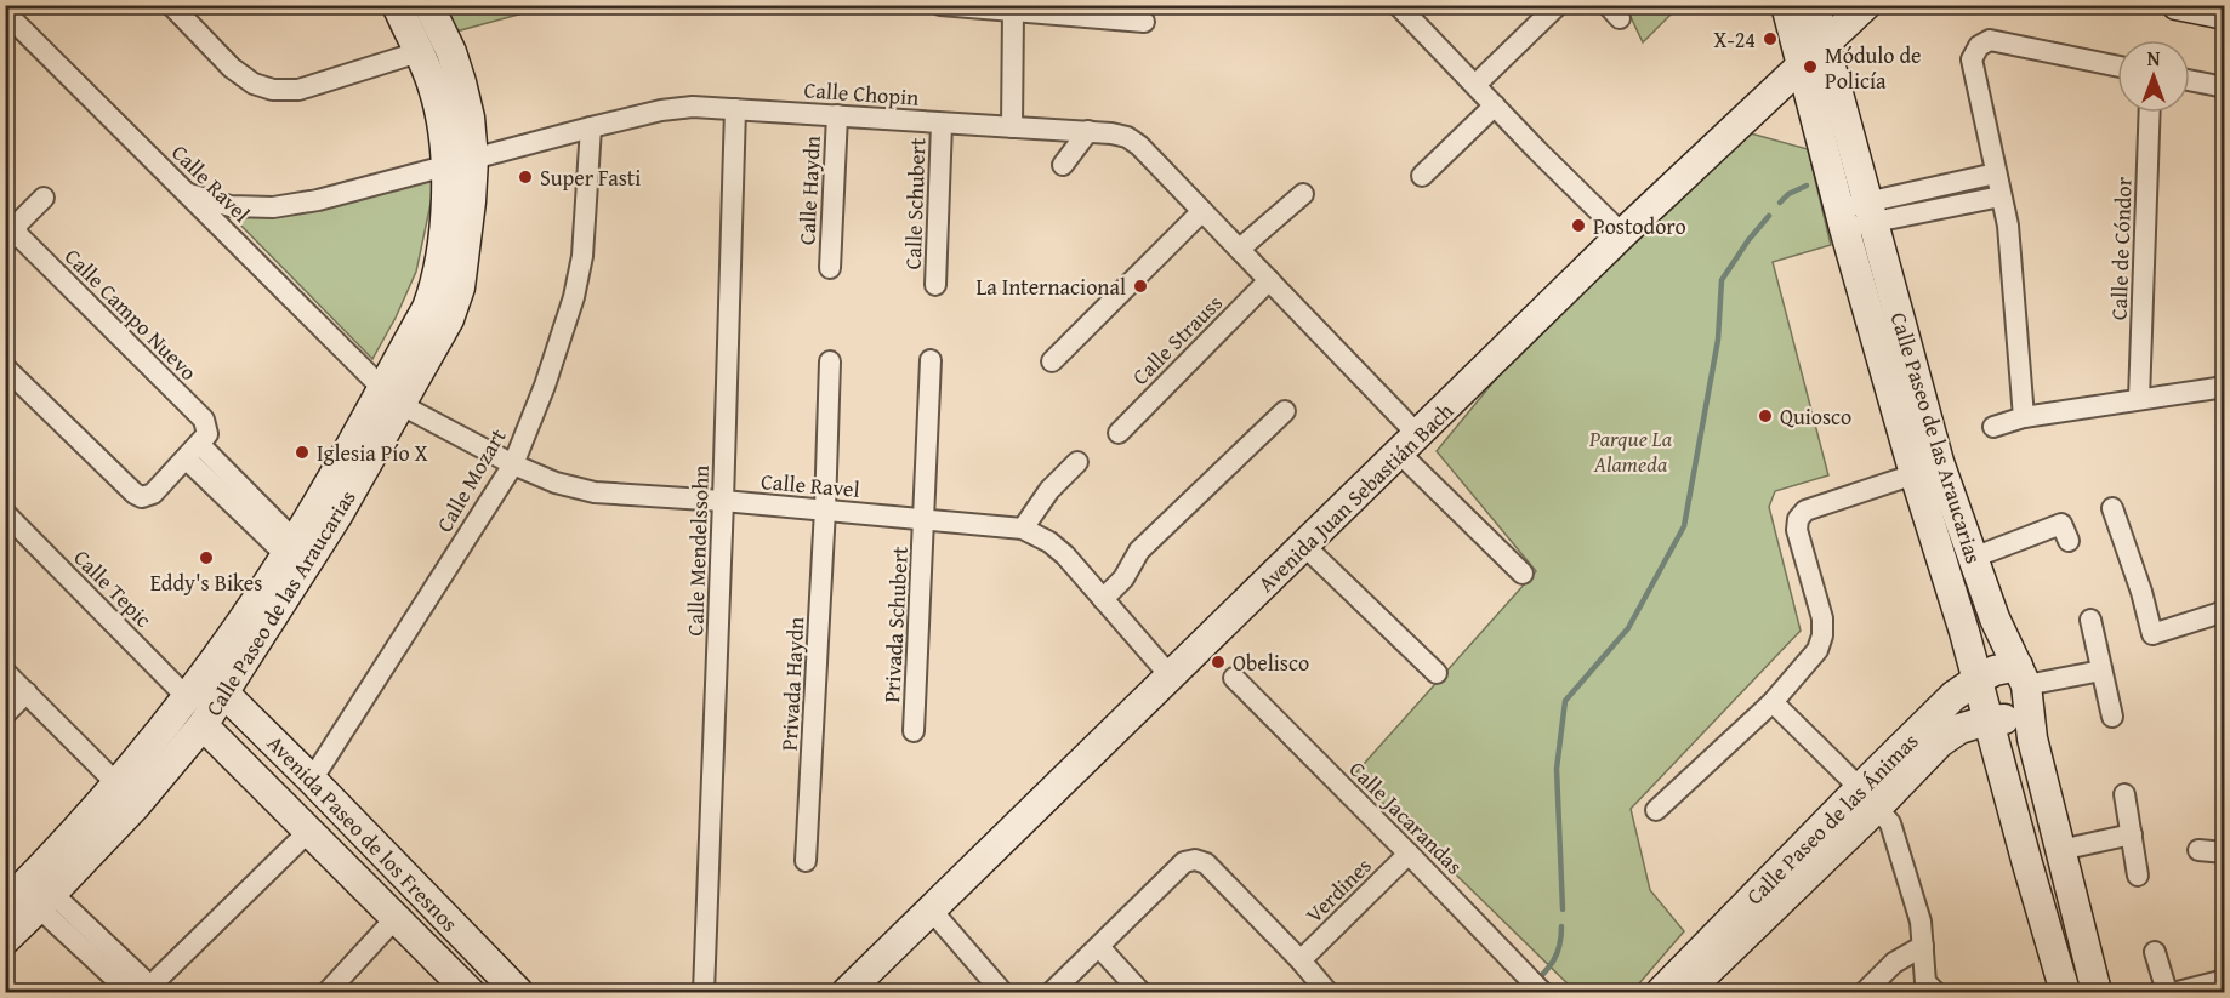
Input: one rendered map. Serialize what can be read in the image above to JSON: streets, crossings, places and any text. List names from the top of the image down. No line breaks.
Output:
{"streets":{"main road":["Calle Paseo de las Araucarias","Avenida Juan Sebastián Bach","Calle Paseo de las Ánimas","Avenida Paseo de los Fresnos"],"street":["Calle Chopin","Calle Ravel","Calle Haydn","Calle Schubert","Calle de Cóndor","Calle Campo Nuevo","Calle Strauss","Calle Mozart","Calle Mendelssohn","Calle Tepic","Privada Schubert","Privada Haydn","Calle Jacarandas","Verdines"]},"crossings":[["Calle Chopin","Calle Ravel"],["Calle Chopin","Calle Haydn"],["Calle Chopin","Calle Schubert"],["Calle Chopin","Calle Strauss"],["Calle Chopin","Calle Paseo de las Araucarias"],["Calle Chopin","Calle Mozart"],["Calle Chopin","Avenida Juan Sebastián Bach"],["Calle Chopin","Calle Mendelssohn"],["Calle Ravel","Calle Paseo de las Araucarias"],["Calle Ravel","Calle Mozart"],["Calle Ravel","Avenida Juan Sebastián Bach"],["Calle Ravel","Calle Mendelssohn"],["Calle Ravel","Privada Schubert"],["Calle Ravel","Privada Haydn"],["Calle Paseo de las Araucarias","Avenida Juan Sebastián Bach"],["Calle Paseo de las Araucarias","Calle Tepic"],["Calle Paseo de las Araucarias","Calle Paseo de las Ánimas"],["Calle Paseo de las Araucarias","Avenida Paseo de los Fresnos"],["Calle Mozart","Avenida Paseo de los Fresnos"],["Calle Jacarandas","Verdines"]],"parks":["Parque La Alameda"],"places":["X-24","Módulo de Policía","Super Fasti","Postodoro","La Internacional","Quiosco","Iglesia Pío X","Eddy's Bikes","Obelisco"],"north":"top"}
